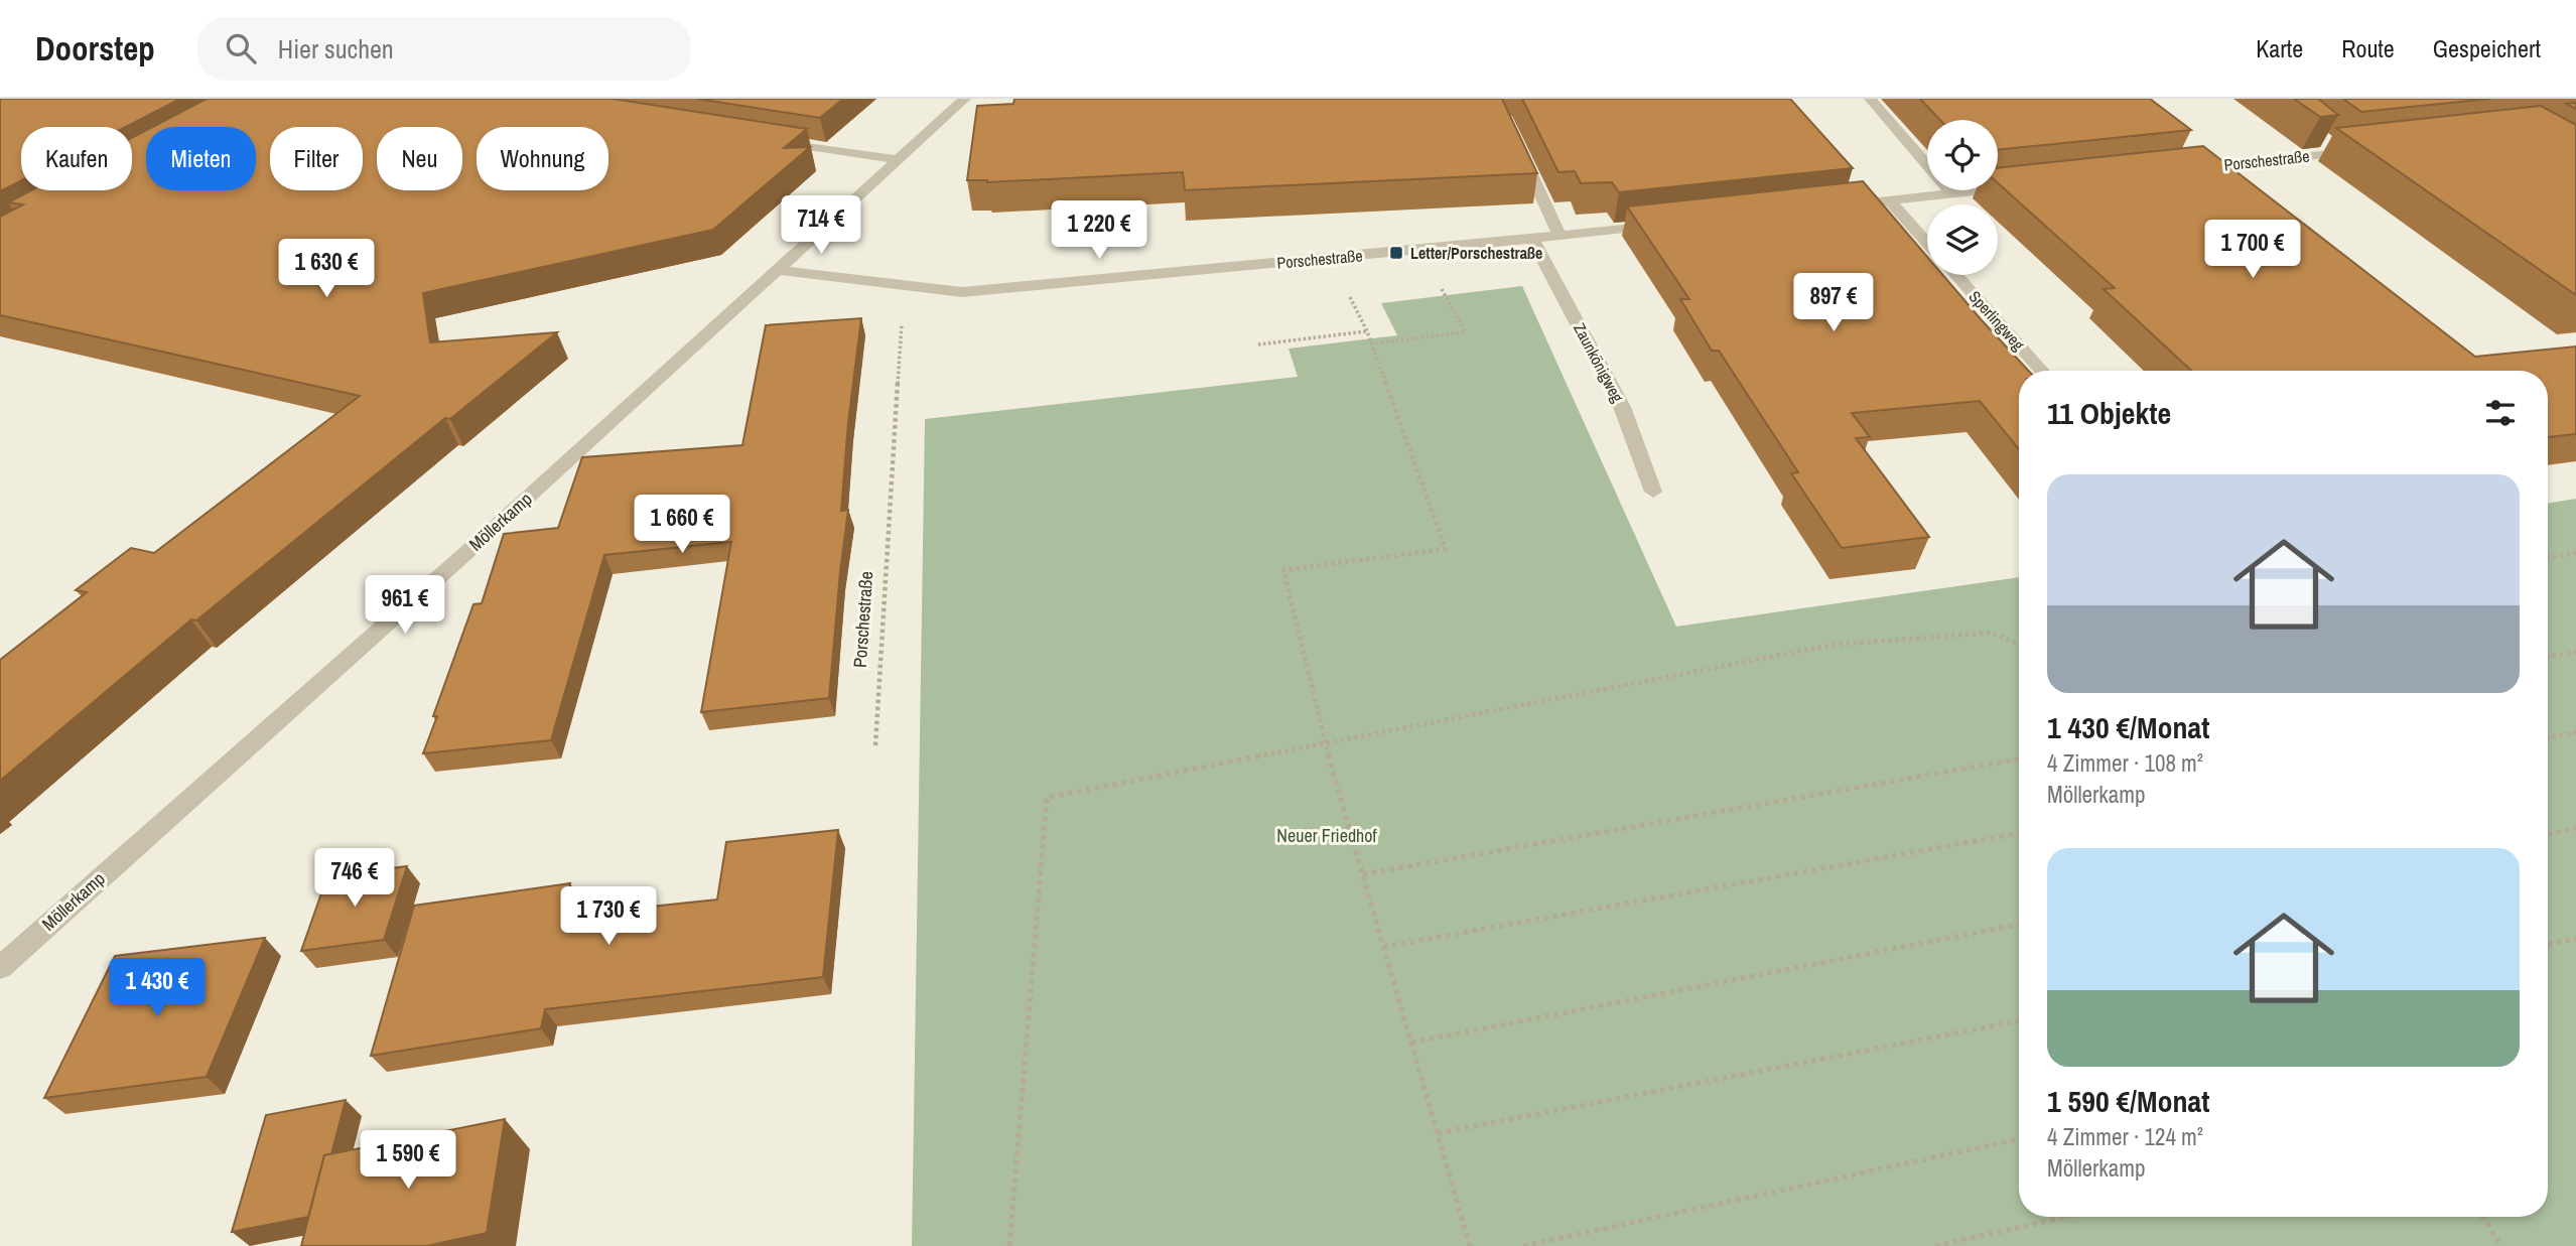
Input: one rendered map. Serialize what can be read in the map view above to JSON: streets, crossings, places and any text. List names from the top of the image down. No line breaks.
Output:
{"streets":{"street":["Porschestraße","Sperlingweg","Zaunkönigweg","Möllerkamp"]},"crossings":[["Porschestraße","Zaunkönigweg"],["Porschestraße","Möllerkamp"]],"parks":["Neuer Friedhof"],"places":{"transit":["Letter/Porschestraße"]},"page":{"header":"Doorstep","search":"Hier suchen","nav":["Karte","Route","Gespeichert"],"chip":["Kaufen","Mieten","Filter","Neu","Wohnung"],"price":["714 €","1 220 €","1 700 €","1 630 €","897 €","1 660 €","961 €","746 €","1 730 €","1 430 €","1 590 €"],"heading":"11 Objekte","list":[{"name":"1 430 €/Monat","note":"4 Zimmer · 108 m² · Möllerkamp"},{"name":"1 590 €/Monat","note":"4 Zimmer · 124 m² · Möllerkamp"}]}}
